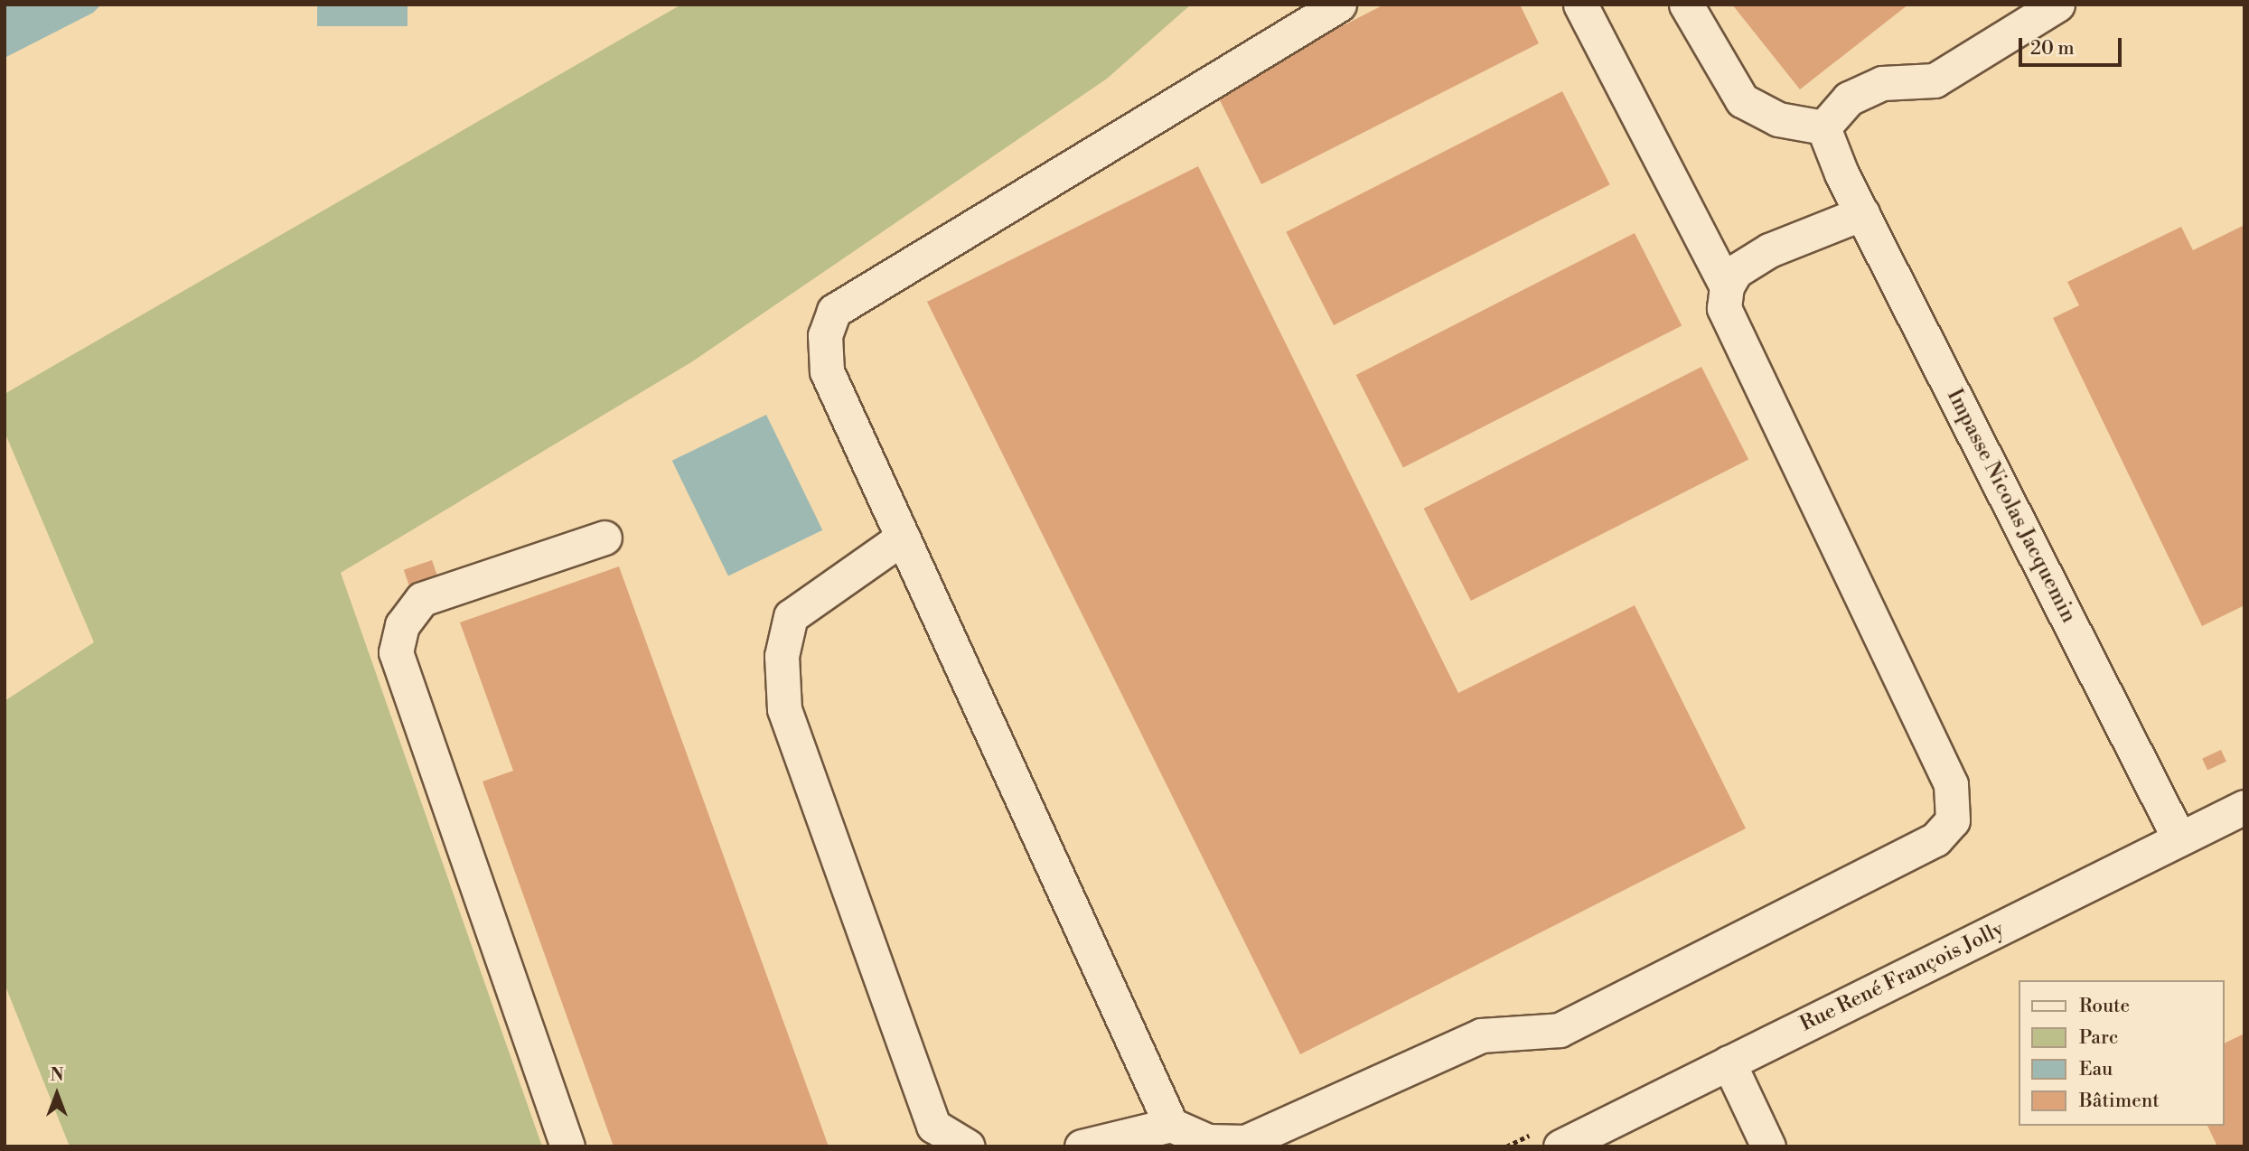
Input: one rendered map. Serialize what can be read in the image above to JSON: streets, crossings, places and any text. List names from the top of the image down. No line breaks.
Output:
{"streets":{"street":["Impasse Nicolas Jacquemin","Rue René François Jolly"]},"crossings":[["Impasse Nicolas Jacquemin","Rue René François Jolly"]],"legend":["Route","Parc","Eau","Bâtiment"],"scale_bar":"20 m","north":"top"}
